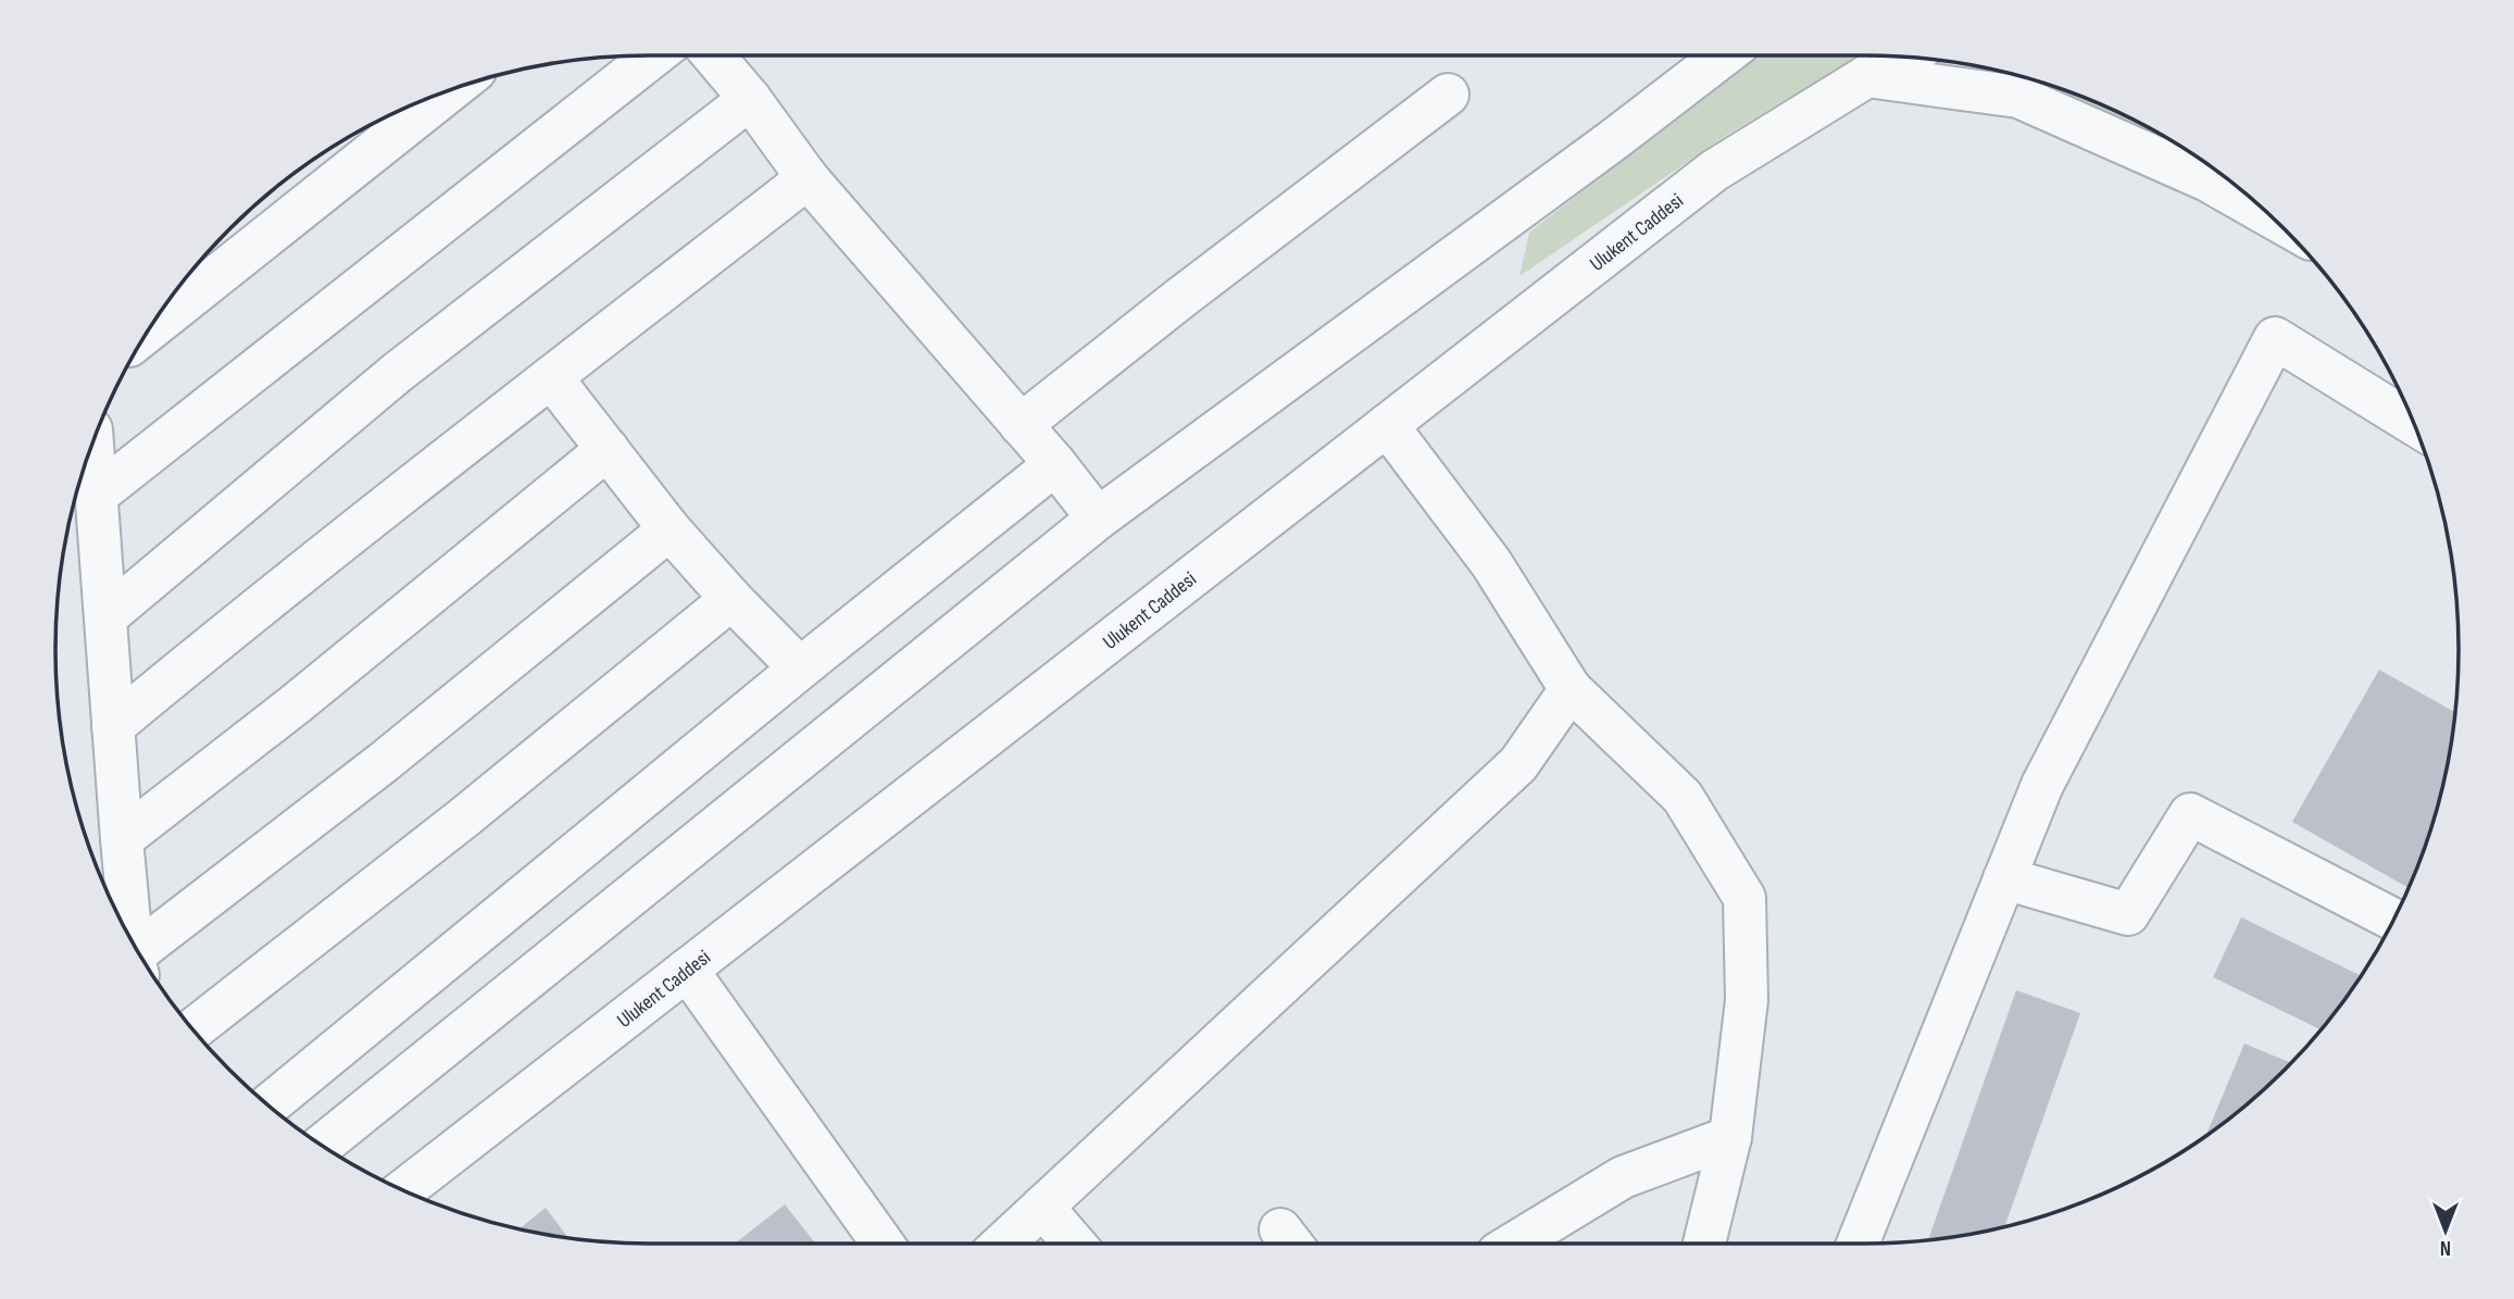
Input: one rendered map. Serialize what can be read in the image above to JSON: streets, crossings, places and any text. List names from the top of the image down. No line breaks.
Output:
{"streets":{"street":["Ulukent Caddesi"]},"north":"bottom"}
